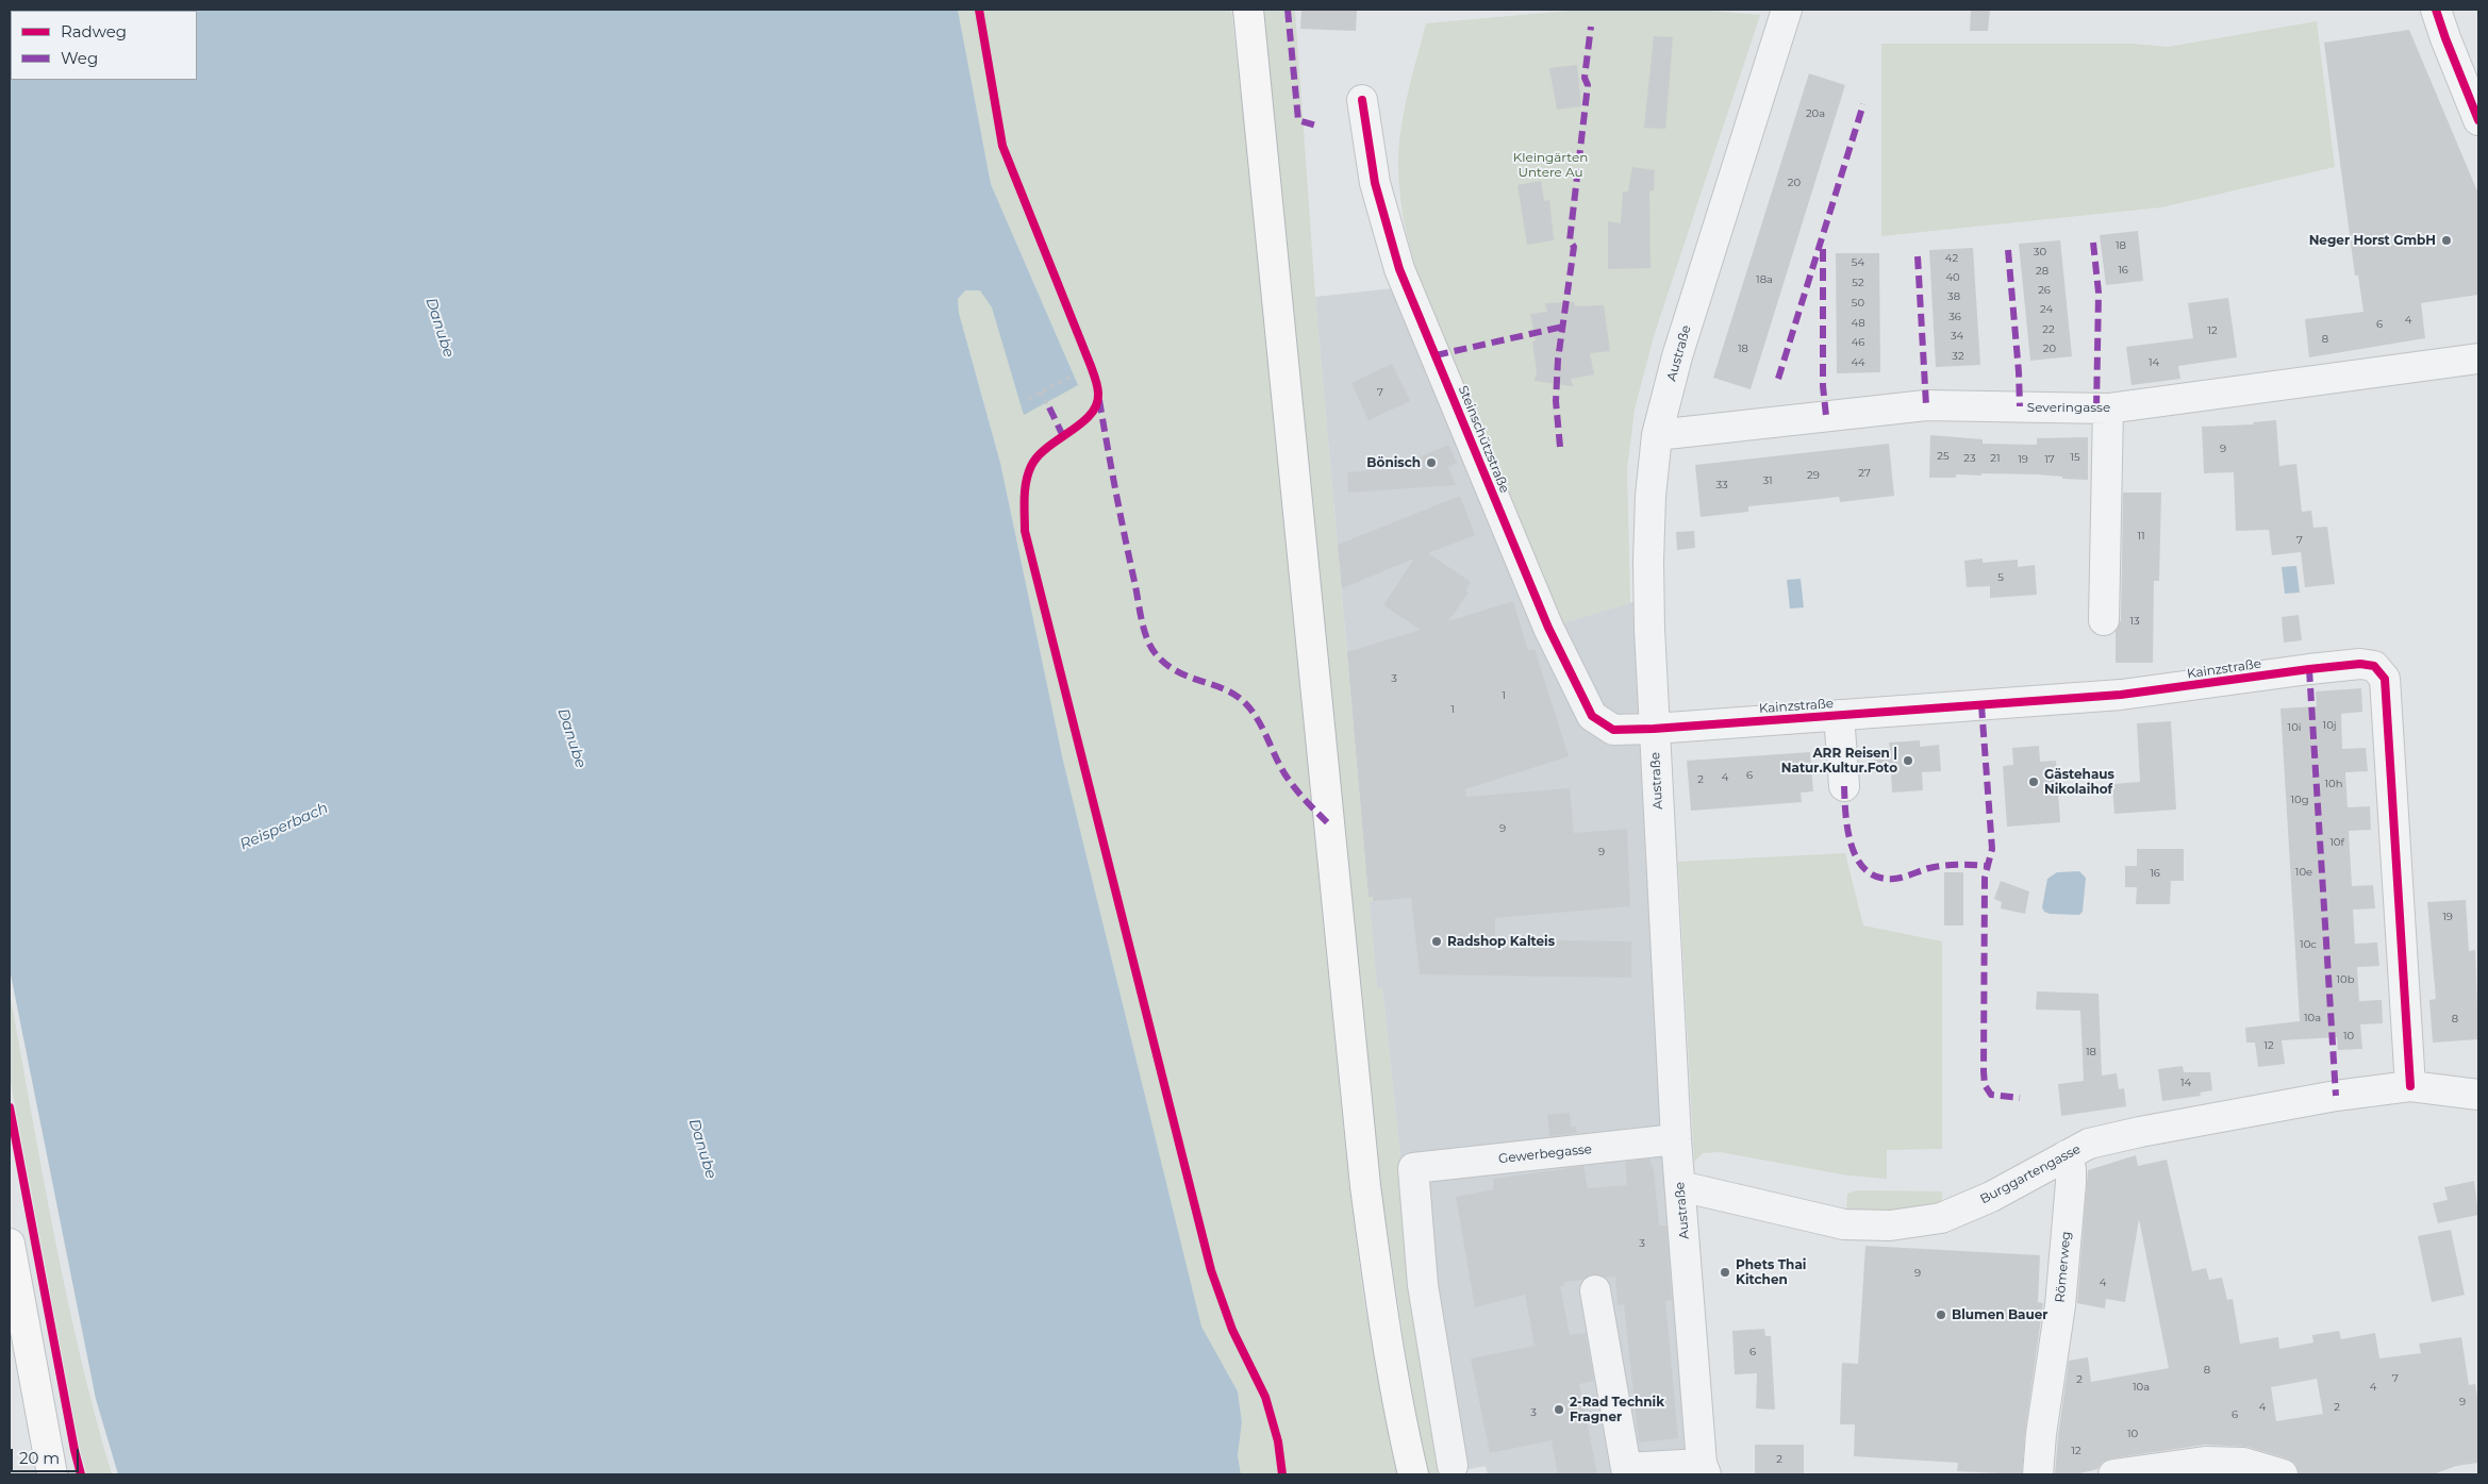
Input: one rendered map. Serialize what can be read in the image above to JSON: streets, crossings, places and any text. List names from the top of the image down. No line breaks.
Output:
{"streets":{"street":["Austraße","Severingasse","Steinschützstraße","Kainzstraße","Gewerbegasse","Burggartengasse","Römerweg"]},"crossings":[["Austraße","Severingasse"],["Austraße","Steinschützstraße"],["Austraße","Kainzstraße"],["Austraße","Gewerbegasse"],["Austraße","Burggartengasse"],["Steinschützstraße","Kainzstraße"],["Kainzstraße","Burggartengasse"],["Burggartengasse","Römerweg"]],"water":["Danube","Reisperbach"],"parks":["Kleingärten Untere Au"],"places":["Neger Horst GmbH","Bönisch","ARR Reisen | Natur.Kultur.Foto","Gästehaus Nikolaihof","Radshop Kalteis","Phets Thai Kitchen","Blumen Bauer","2-Rad Technik Fragner"],"house_numbers":["20a","20","18","30","42","54","16","28","40","18a","52","26","38","50","24","36","4","48","6","22","12","34","8","46","18","20","32","44","14","7","9","25","15","23","21","19","17","27","29","31","33","11","7","5","13","3","1","1","10j","10i","6","4","2","10h","10g","9","10f","9","10e","16","19","10c","10b","10a","8","10","12","18","14","3","9","4","6","8","7","2","10a","4","9","4","2","3","6","10","12","2"],"legend":["Radweg","Weg"],"scale_bar":"20 m"}
